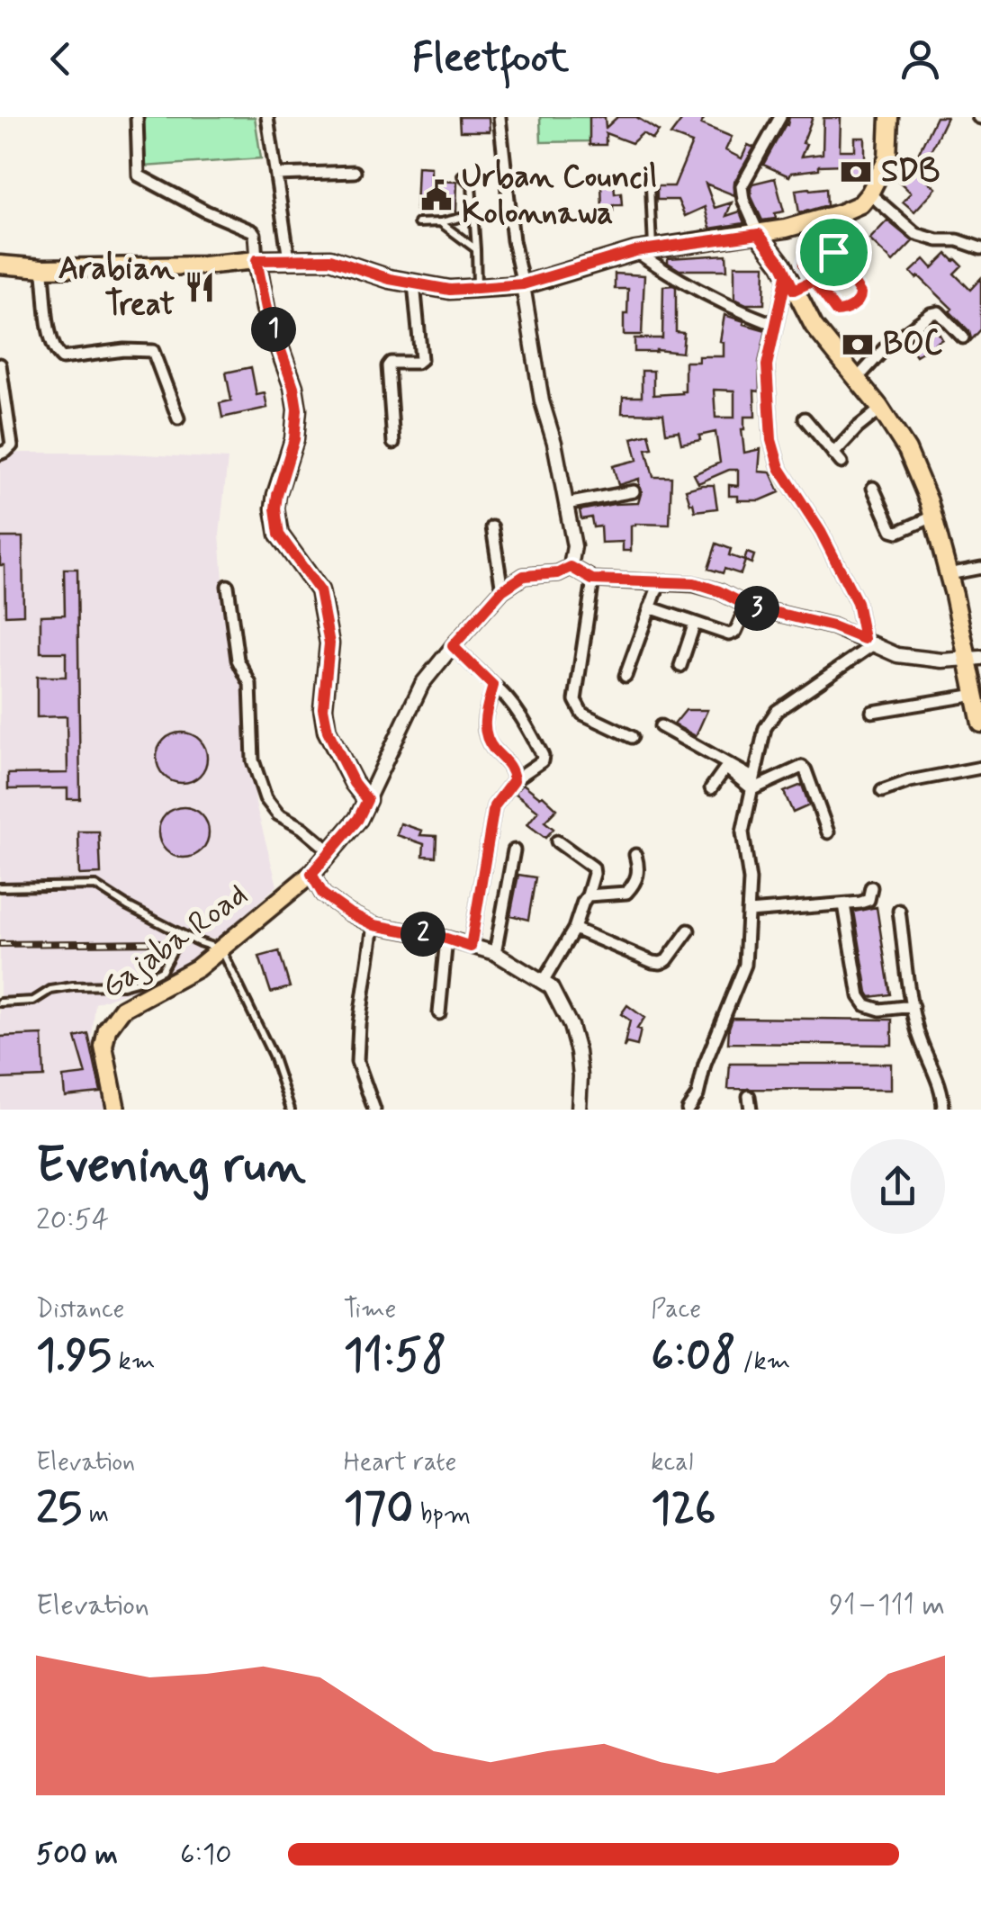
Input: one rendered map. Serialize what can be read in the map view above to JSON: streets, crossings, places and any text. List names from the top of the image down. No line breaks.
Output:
{"streets":{"main road":["Gajaba Road"]},"places":{"bank":["SDB","BOC"],"public building":["Urban Council Kolonnawa"],"restaurant":["Arabian Treat"]},"page":{"header":"Fleetfoot","pins":["1","3","2"],"heading":["Evening run","20:54"],"stats":[["Distance","1.95 km"],["Time","11:58"],["Pace","6:08 /km"],["Elevation","25 m"],["Heart rate","170 bpm"],["kcal","126"]],"chart":["Elevation","91–111 m"],"list":[{"name":"500 m","note":"6:10"}]}}
